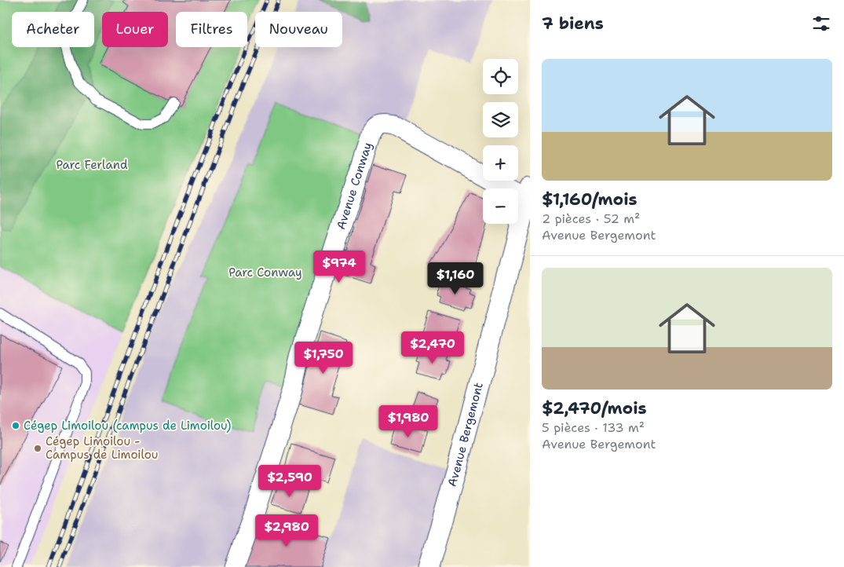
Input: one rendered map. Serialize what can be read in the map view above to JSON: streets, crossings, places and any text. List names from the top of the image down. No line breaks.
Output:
{"streets":{"street":["Avenue Conway","Avenue Bergemont"]},"crossings":[["Avenue Conway","Avenue Bergemont"]],"parks":["Parc Ferland","Parc Conway"],"places":["Cégep Limoilou (campus de Limoilou)","Cégep Limoilou - Campus de Limoilou"],"page":{"heading":"7 biens","chip":["Acheter","Louer","Filtres","Nouveau"],"list":[{"name":"$1,160/mois","note":"2 pièces · 52 m² · Avenue Bergemont"},{"name":"$2,470/mois","note":"5 pièces · 133 m² · Avenue Bergemont"}],"map_buttons":["+","−"],"price":["$974","$1,160","$2,470","$1,750","$1,980","$2,590","$2,980"]}}
